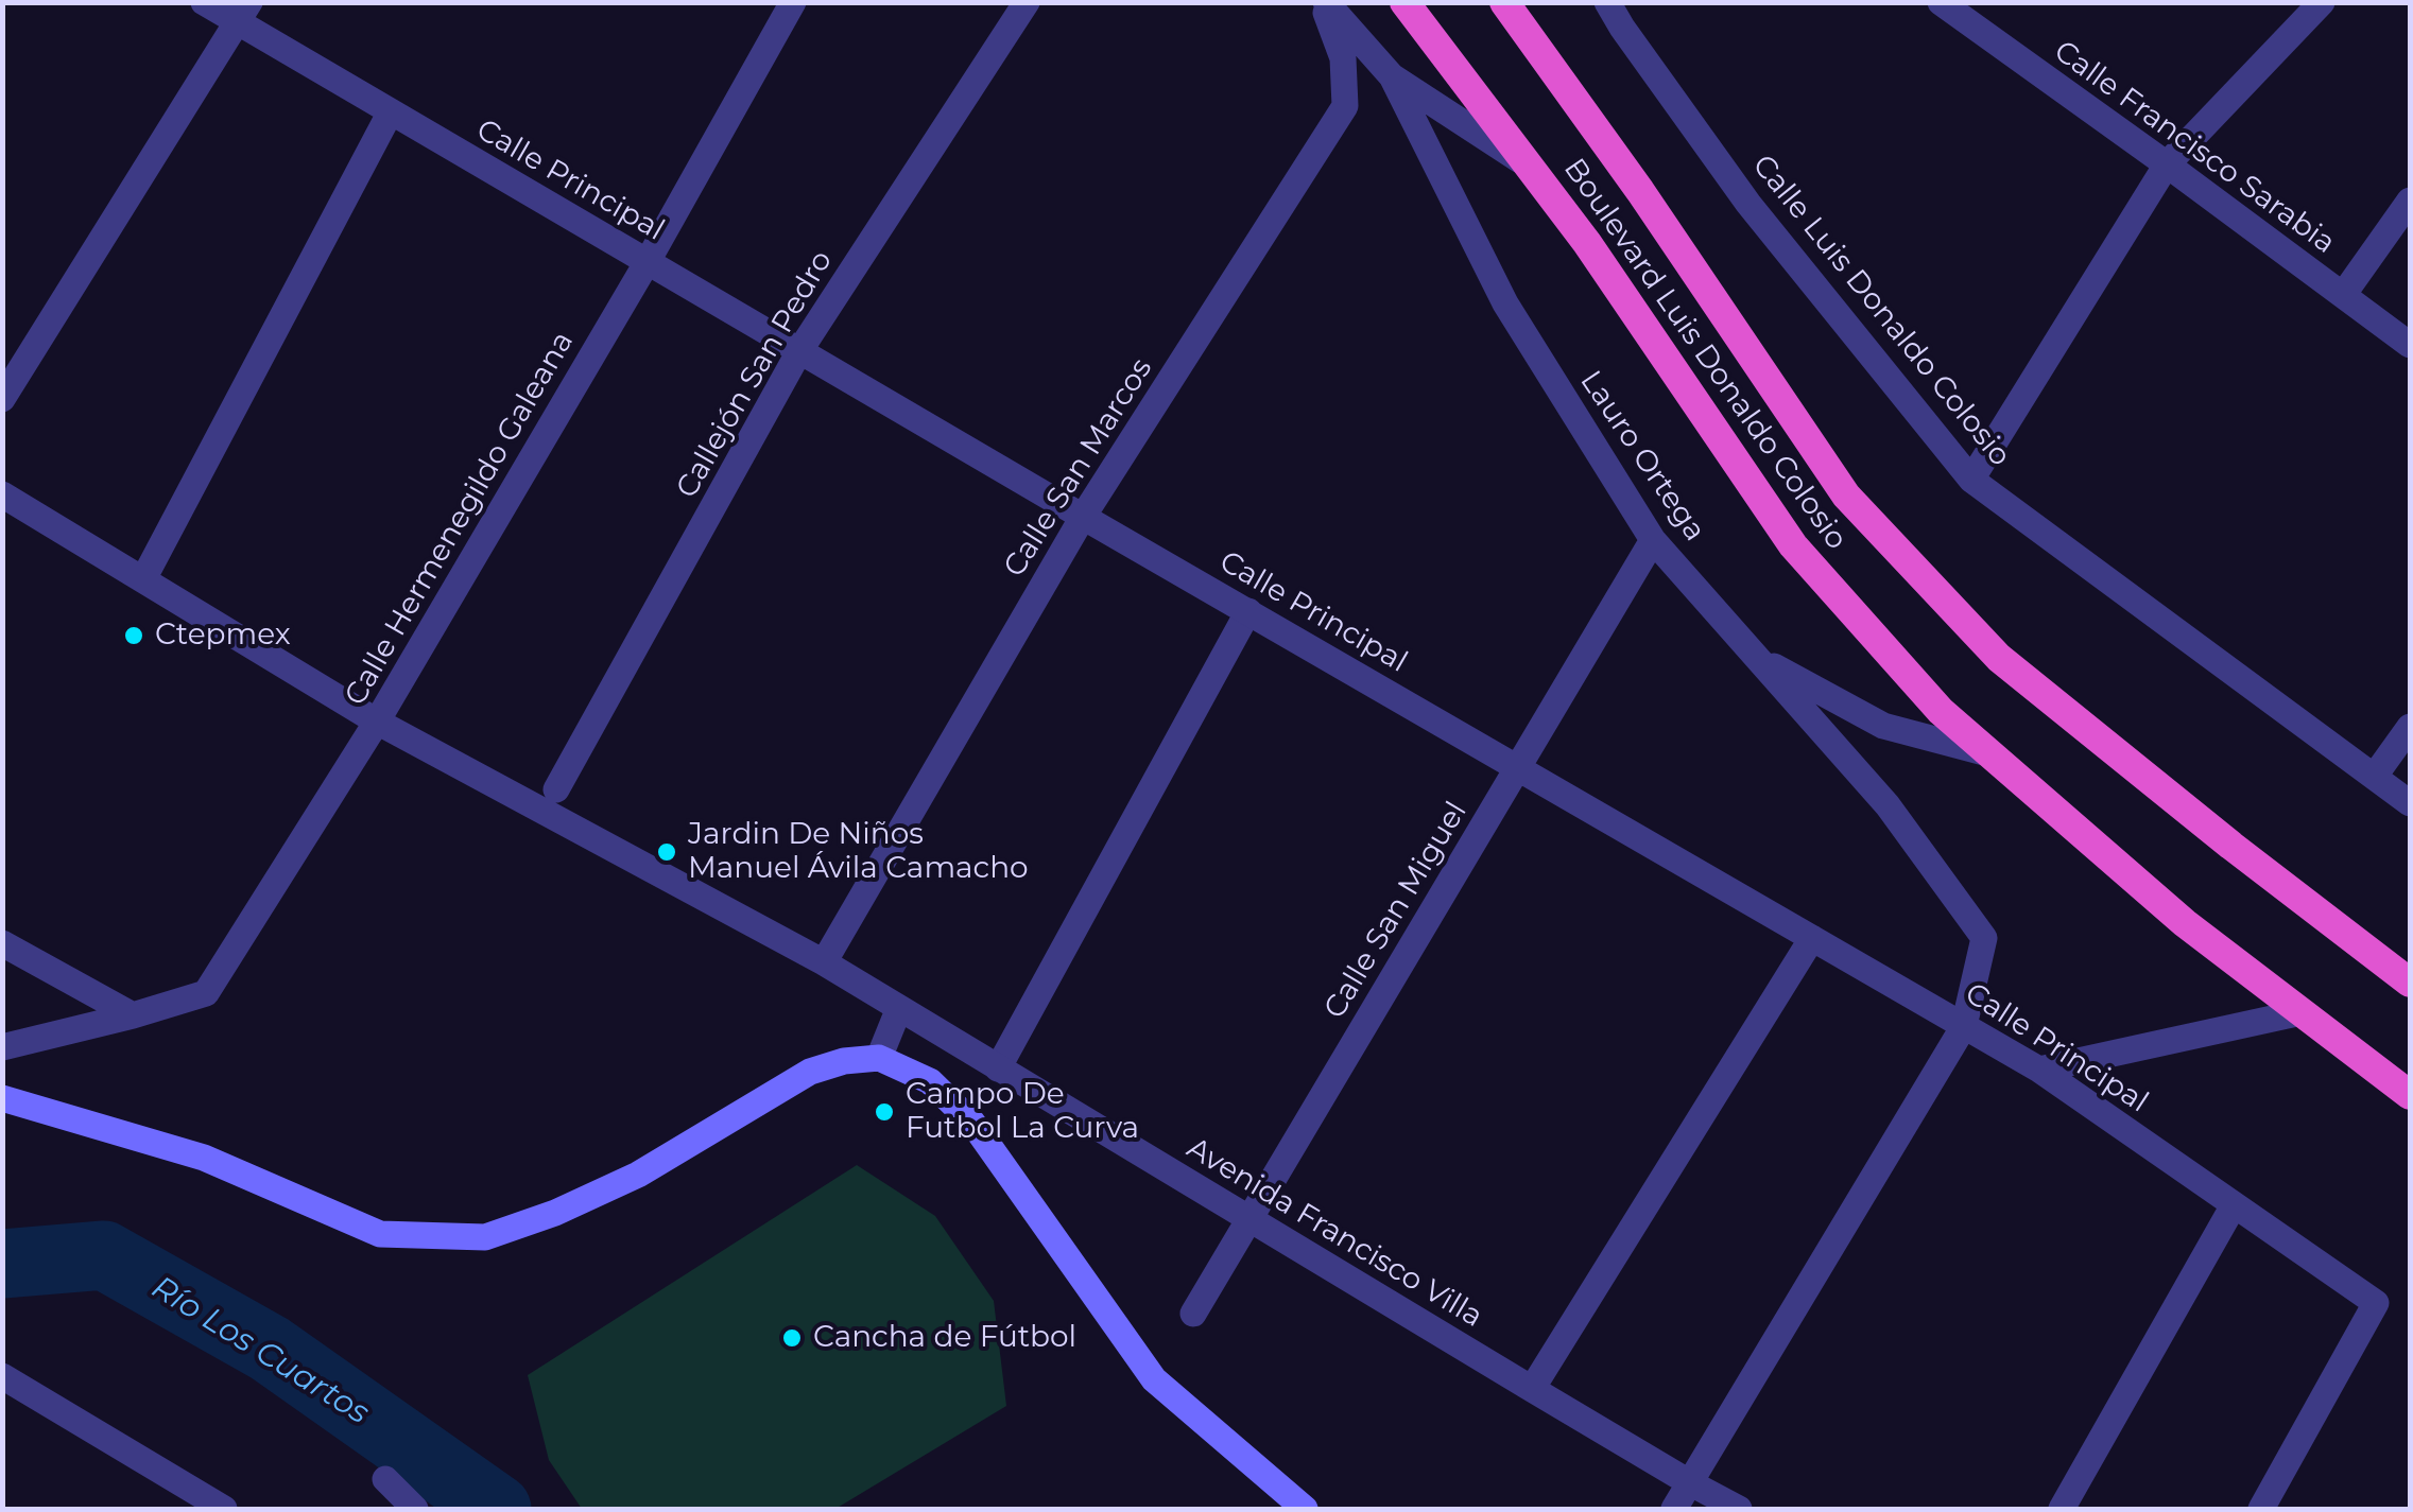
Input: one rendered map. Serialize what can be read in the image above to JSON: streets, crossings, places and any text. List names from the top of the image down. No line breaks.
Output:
{"streets":{"highway":["Boulevard Luis Donaldo Colosio"],"street":["Calle Francisco Sarabia","Calle Principal","Calle Luis Donaldo Colosio","Callejón San Pedro","Lauro Ortega","Calle San Marcos","Calle Hermenegildo Galeana","Calle San Miguel","Avenida Francisco Villa"]},"crossings":[["Calle Principal","Callejón San Pedro"],["Calle Principal","Lauro Ortega"],["Calle Principal","Calle San Marcos"],["Calle Principal","Calle Hermenegildo Galeana"],["Calle Principal","Calle San Miguel"],["Lauro Ortega","Calle San Marcos"],["Lauro Ortega","Calle San Miguel"],["Lauro Ortega","Avenida Francisco Villa"],["Calle San Marcos","Avenida Francisco Villa"],["Calle Hermenegildo Galeana","Avenida Francisco Villa"],["Calle San Miguel","Avenida Francisco Villa"]],"water":["Río Los Cuartos"],"places":["Ctepmex","Jardin De Niños Manuel Ávila Camacho","Campo De Futbol La Curva","Cancha de Fútbol"]}
